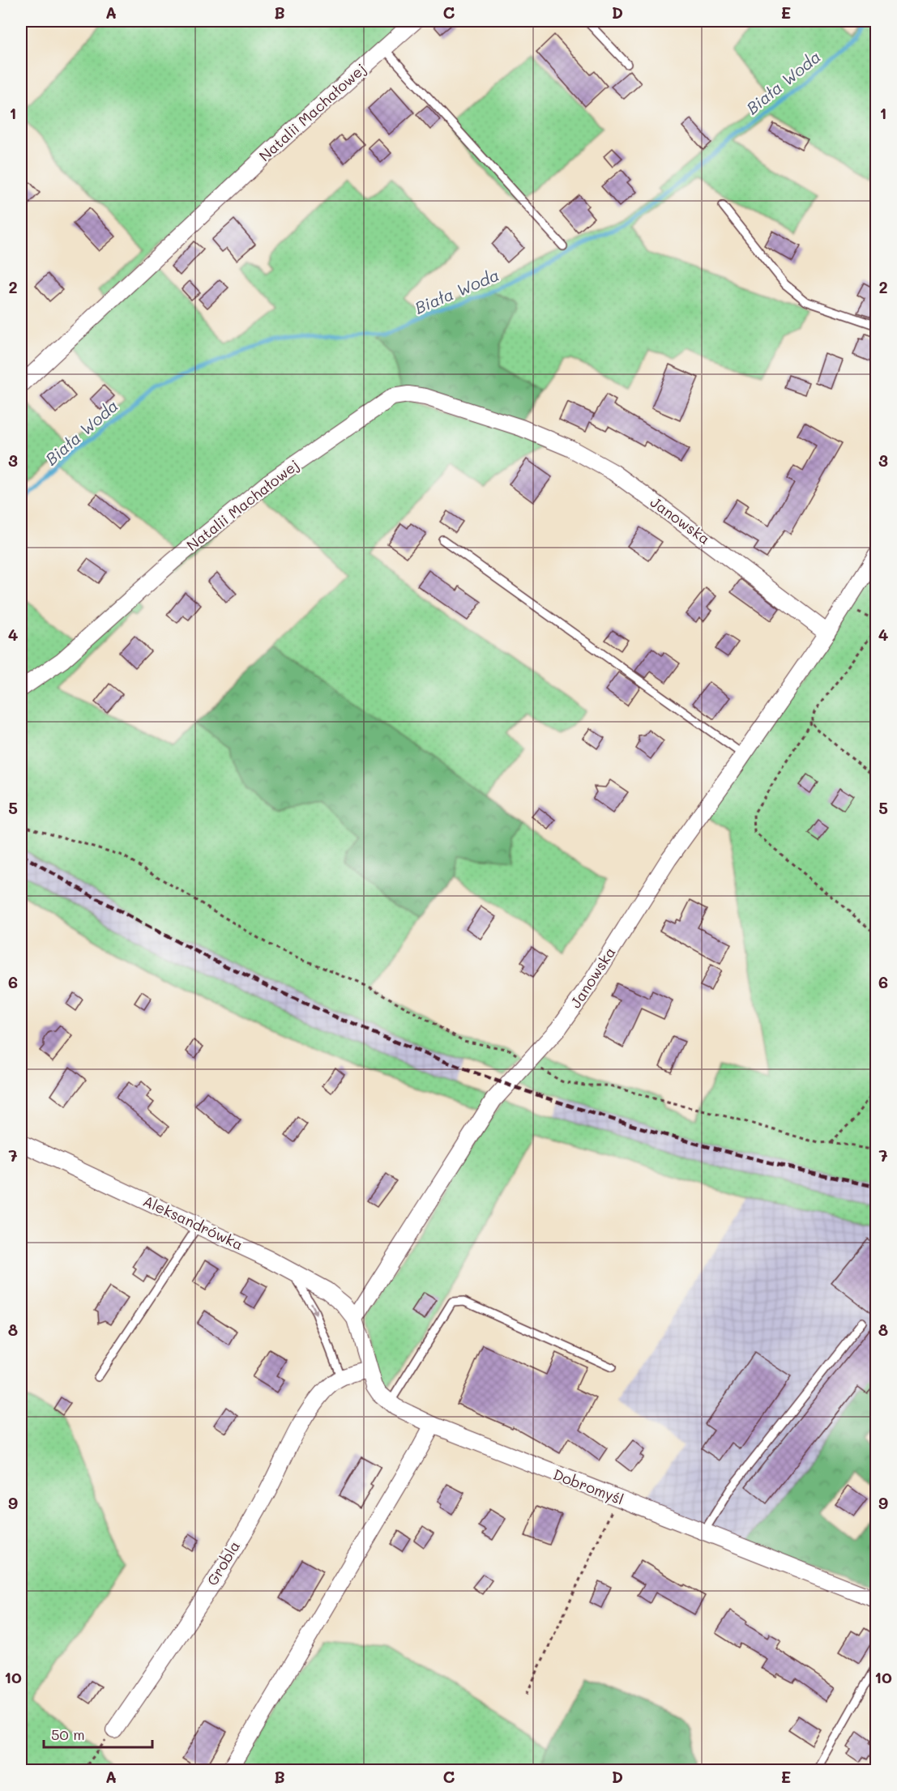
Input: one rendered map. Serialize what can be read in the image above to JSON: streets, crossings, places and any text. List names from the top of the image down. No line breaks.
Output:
{"streets":{"street":["Natalii Machałowej","Janowska","Aleksandrówka","Dobromyśl","Grobla"]},"crossings":[["Natalii Machałowej","Janowska"],["Janowska","Aleksandrówka"],["Janowska","Dobromyśl"],["Aleksandrówka","Dobromyśl"]],"water":["Biała Woda"],"scale_bar":"50 m","grid":{"columns":["A","B","C","D","E"],"rows":["1","2","3","4","5","6","7","8","9","10"]}}
